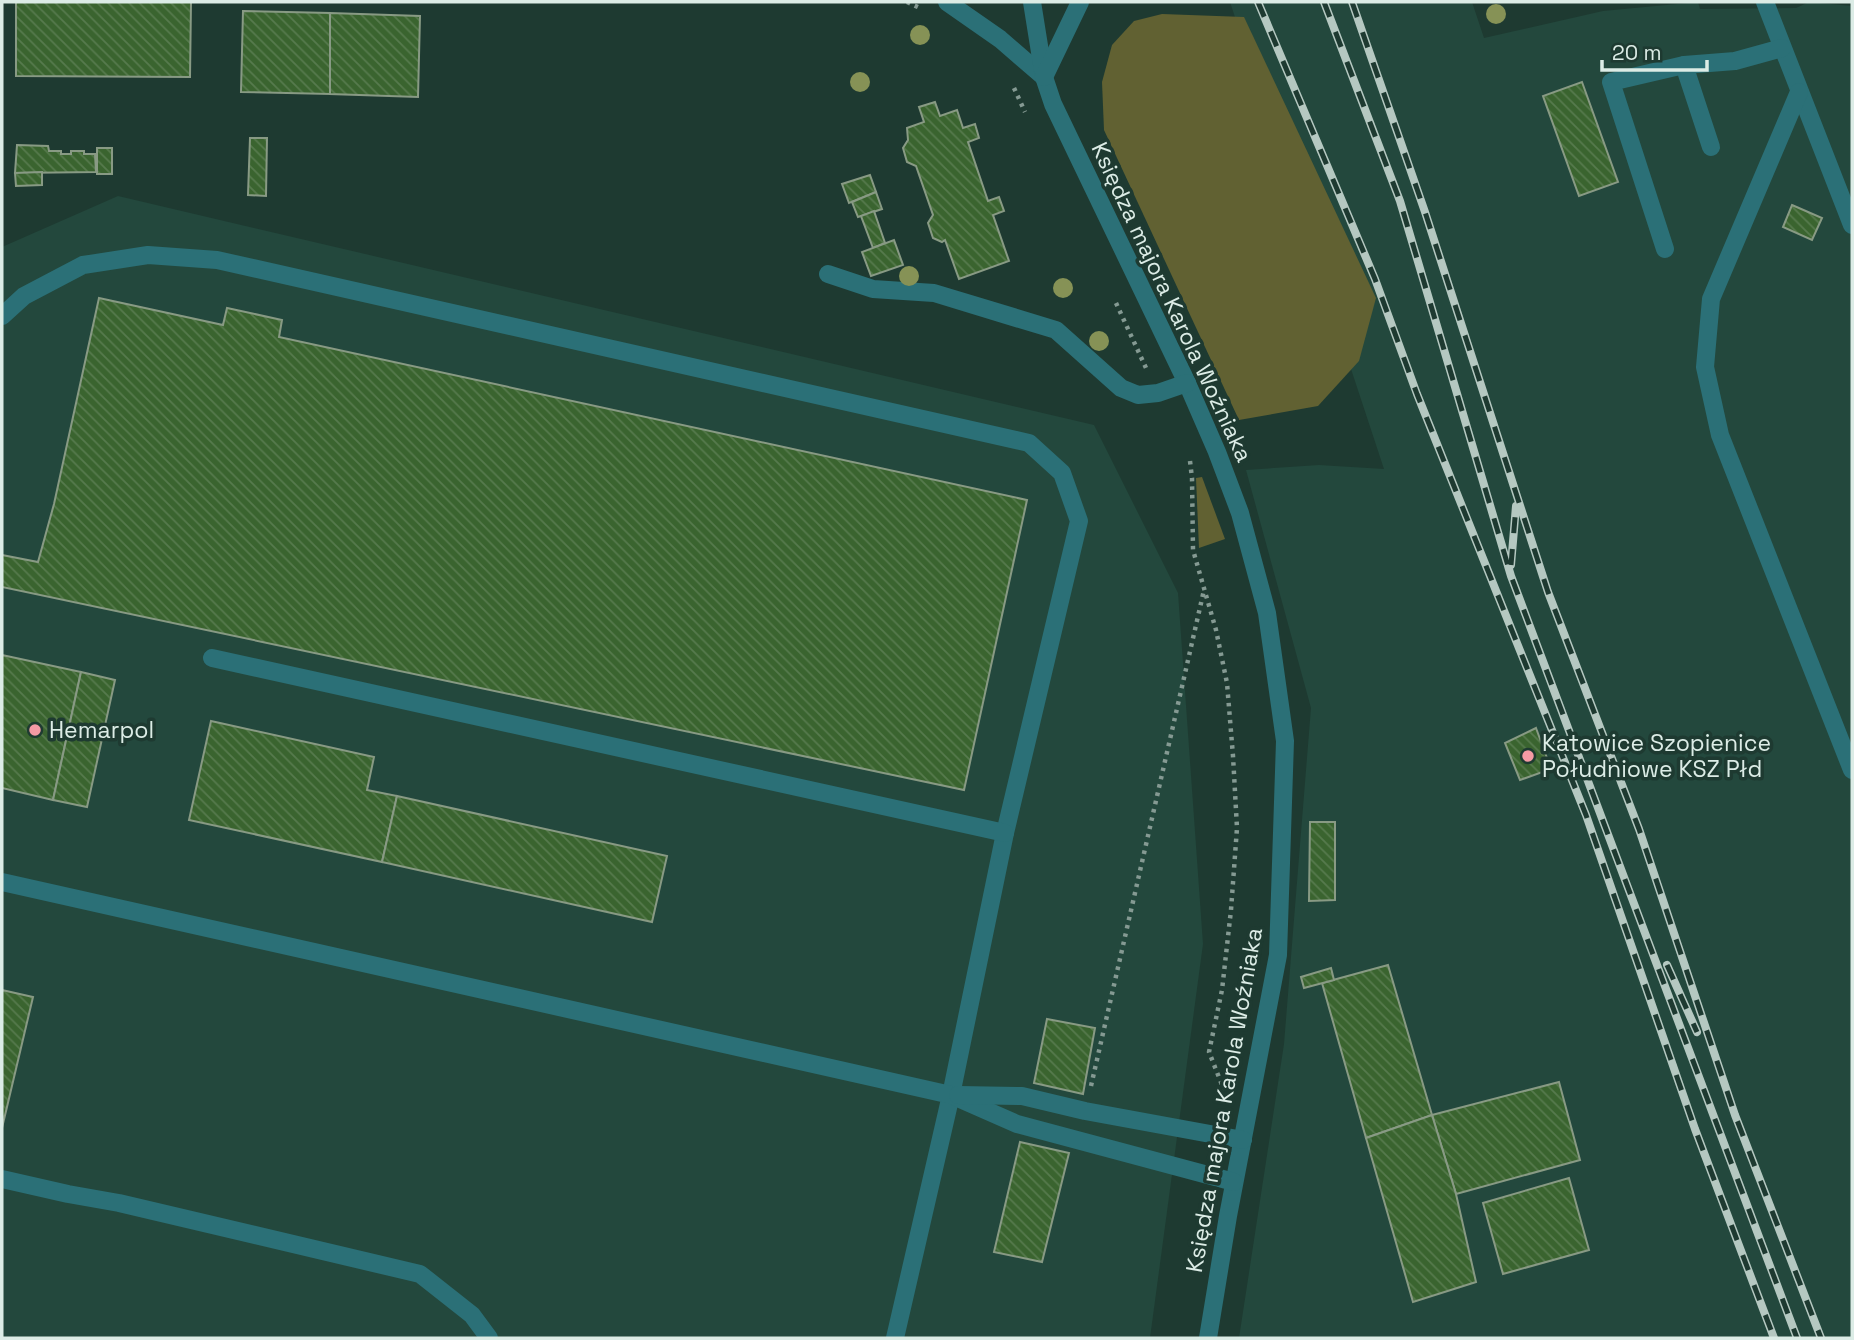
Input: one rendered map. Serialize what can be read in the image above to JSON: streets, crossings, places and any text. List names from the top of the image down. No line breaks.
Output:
{"streets":{"street":["Księdza majora Karola Woźniaka"]},"places":["Hemarpol","Katowice Szopienice Południowe KSZ Płd"],"scale_bar":"20 m"}
